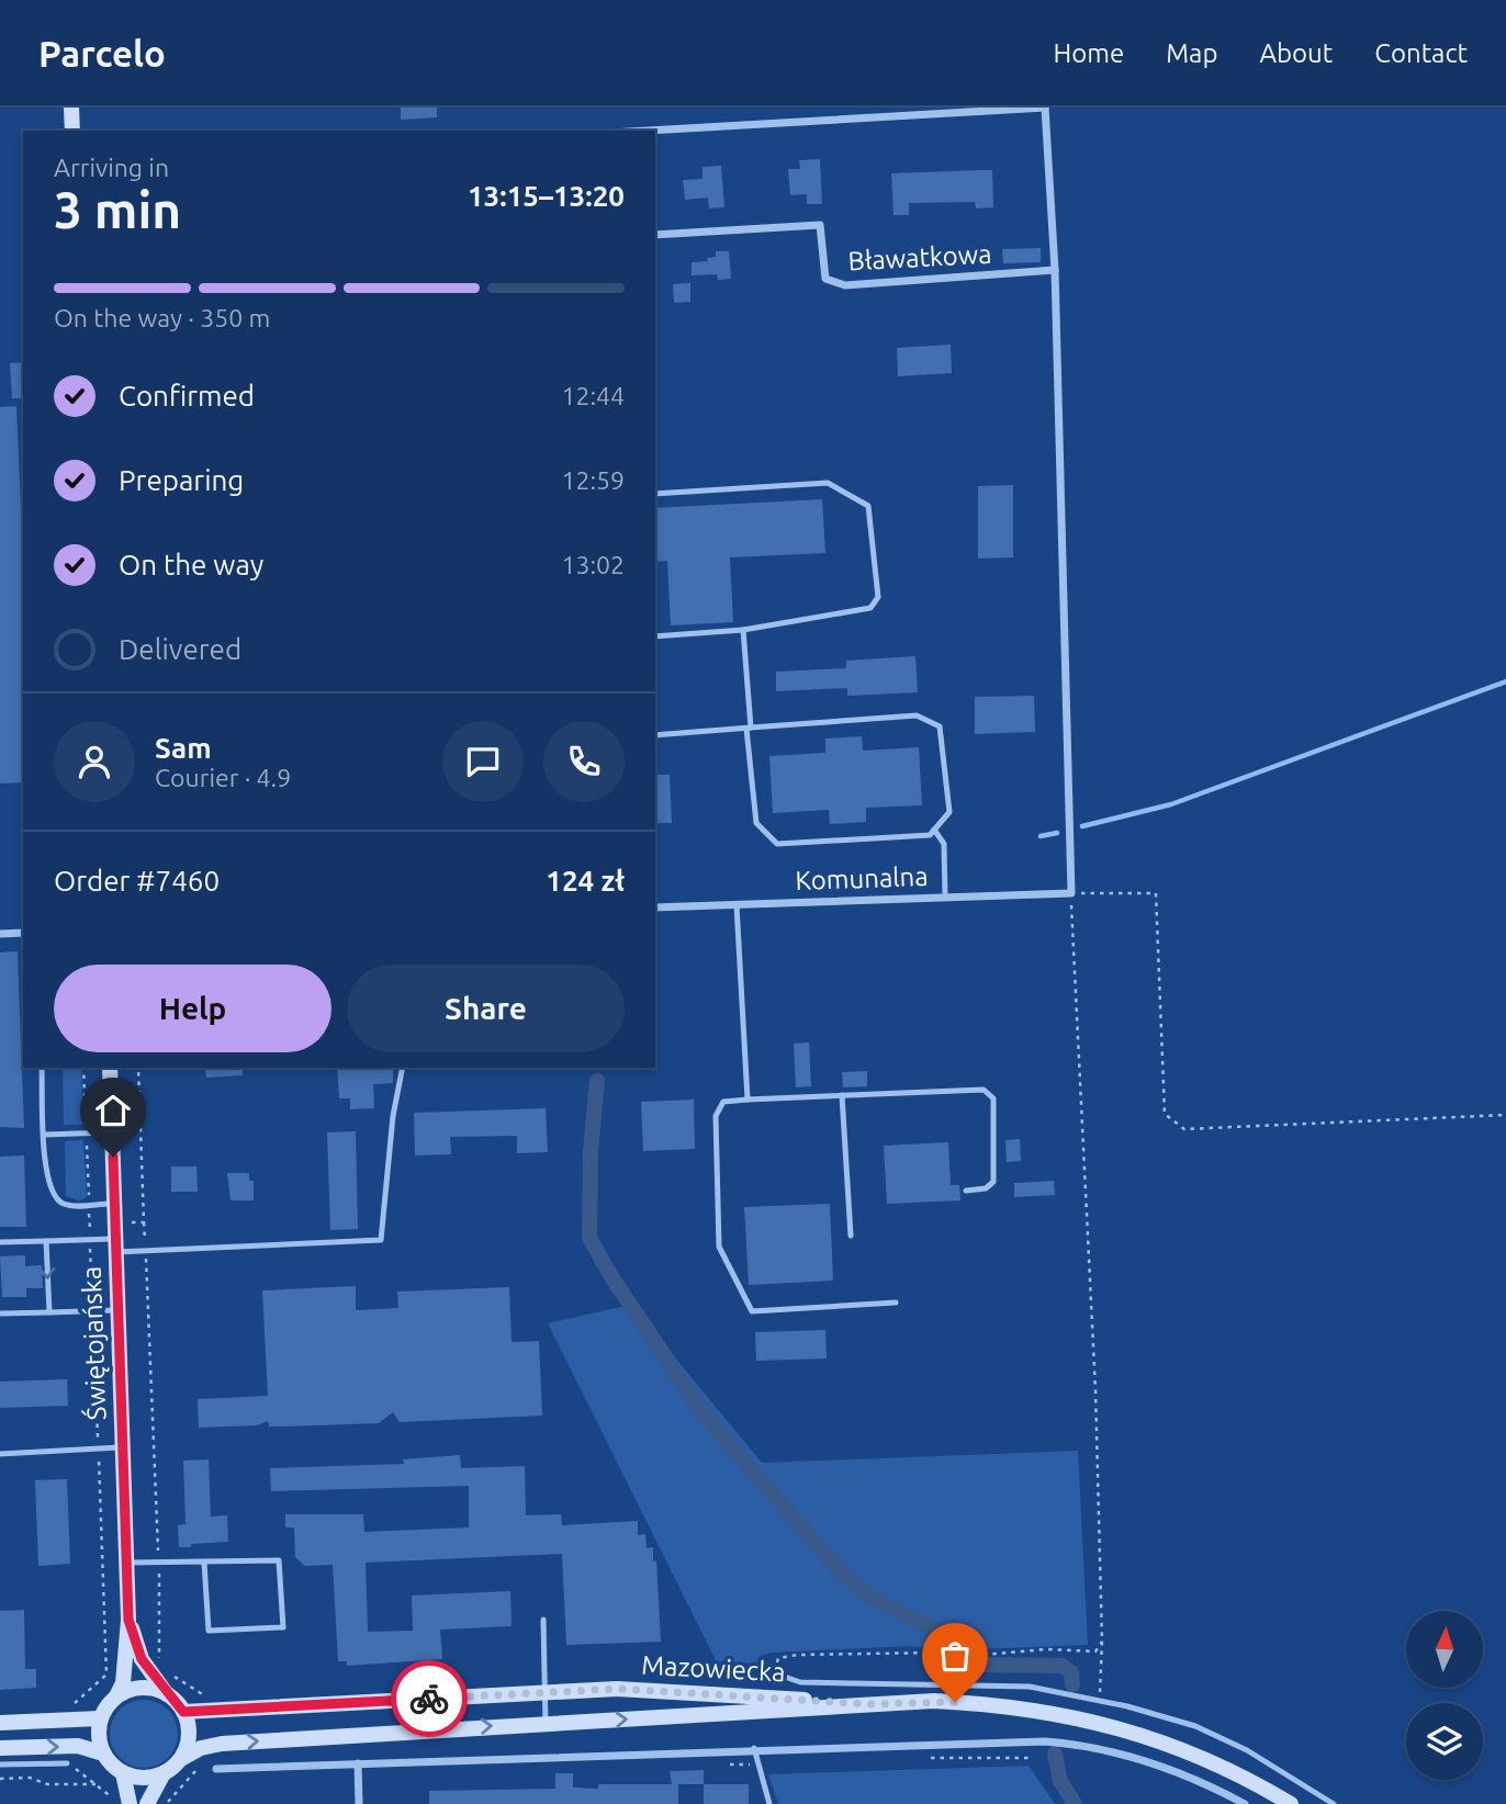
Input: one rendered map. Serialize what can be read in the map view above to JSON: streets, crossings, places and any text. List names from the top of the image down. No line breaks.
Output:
{"streets":{"main road":["Świętojańska","Mazowiecka"],"street":["Bławatkowa","Komunalna"]},"crossings":[["Świętojańska","Mazowiecka"]],"north":"top","page":{"header":"Parcelo","nav":["Home","Map","About","Contact"],"heading":["3 min","Arriving in","13:15–13:20"],"panel":["Sam","Courier · 4.9","Order #7460","124 zł"],"bar":"On the way · 350 m","list":[["Confirmed","12:44"],["Preparing","12:59"],["On the way","13:02"],"Delivered"],"buttons":["Help","Share"]}}
